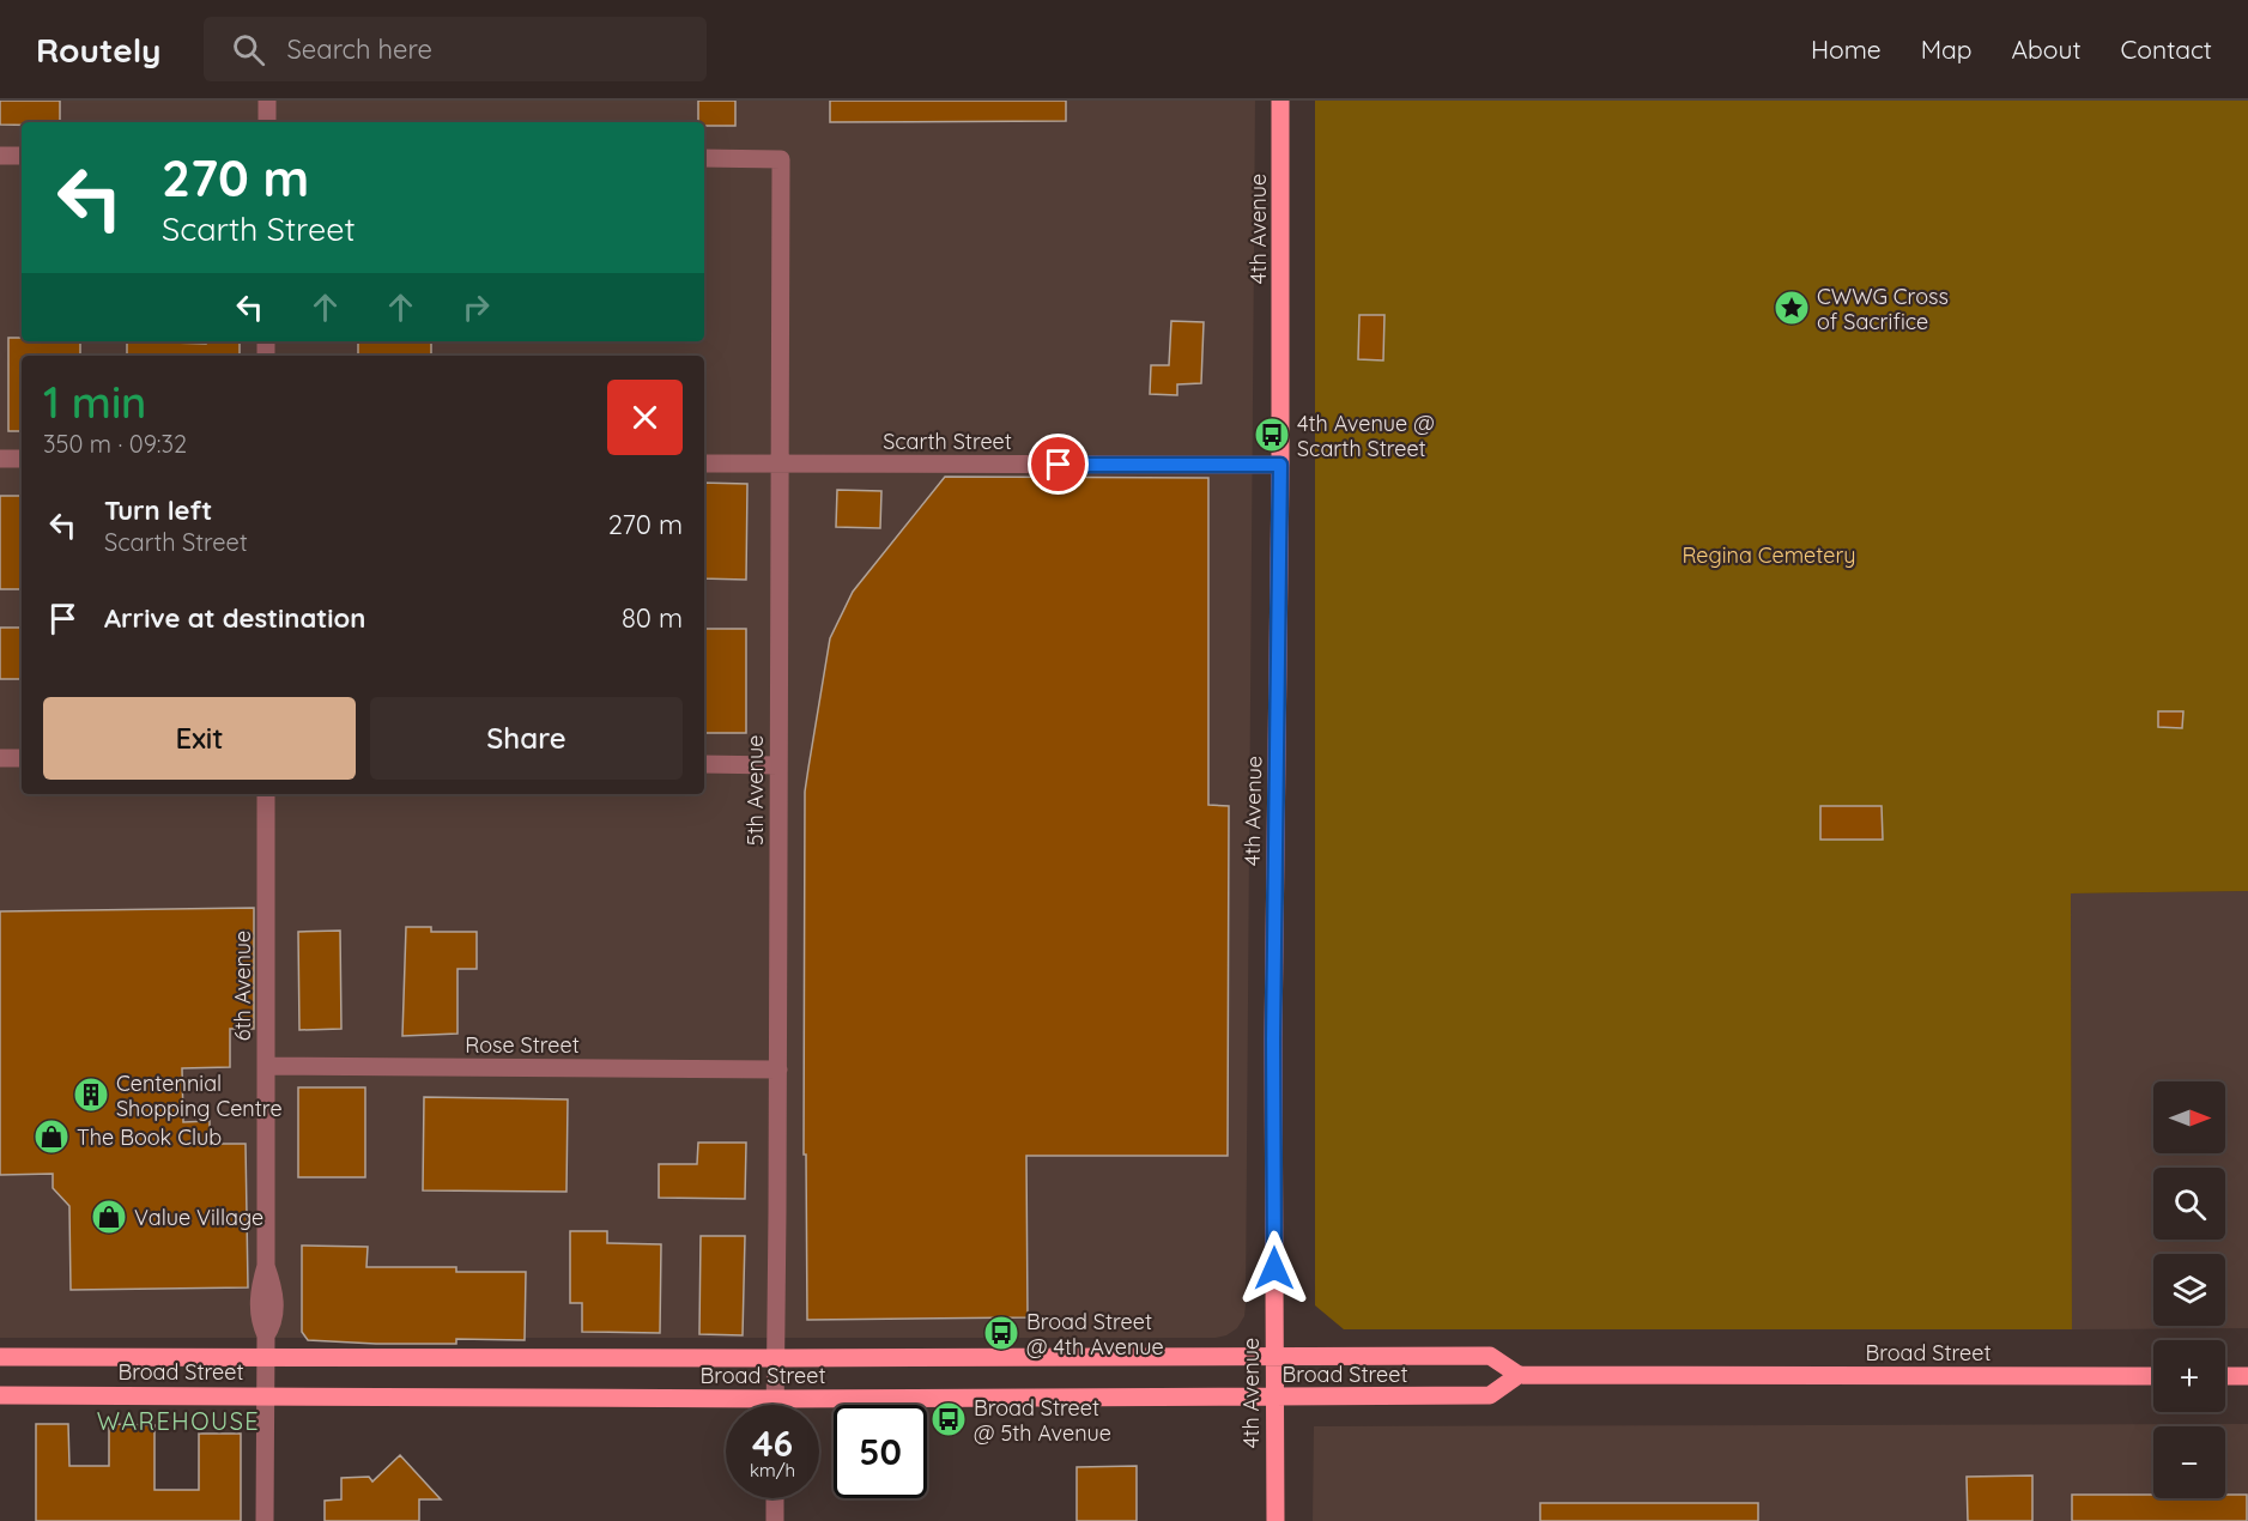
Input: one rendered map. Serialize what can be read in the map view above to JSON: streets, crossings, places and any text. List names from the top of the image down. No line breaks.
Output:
{"streets":{"main road":["4th Avenue","Broad Street"],"street":["Scarth Street","5th Avenue","6th Avenue","Rose Street"]},"crossings":[["4th Avenue","Scarth Street"],["4th Avenue","Broad Street"],["Scarth Street","5th Avenue"],["5th Avenue","Rose Street"],["5th Avenue","Broad Street"],["6th Avenue","Rose Street"],["6th Avenue","Broad Street"]],"districts":["WAREHOUSE"],"parks":["Regina Cemetery"],"places":{"place":["CWWG Cross of Sacrifice"],"bus stop":["4th Avenue @ Scarth Street","Broad Street @ 4th Avenue","Broad Street @ 5th Avenue"],"building":["Centennial Shopping Centre"],"shop":["The Book Club","Value Village"]},"north":"right","page":{"header":"Routely","search":"Search here","nav":["Home","Map","About","Contact"],"turn":["270 m","Scarth Street"],"heading":["1 min","350 m · 09:32"],"list":[{"name":"Turn left","note":"Scarth Street","value":"270 m"},{"name":"Arrive at destination","value":"80 m"}],"buttons":["Exit","Share"],"map_buttons":["+","−"],"speed":"46 km/h","limit":"50"}}
